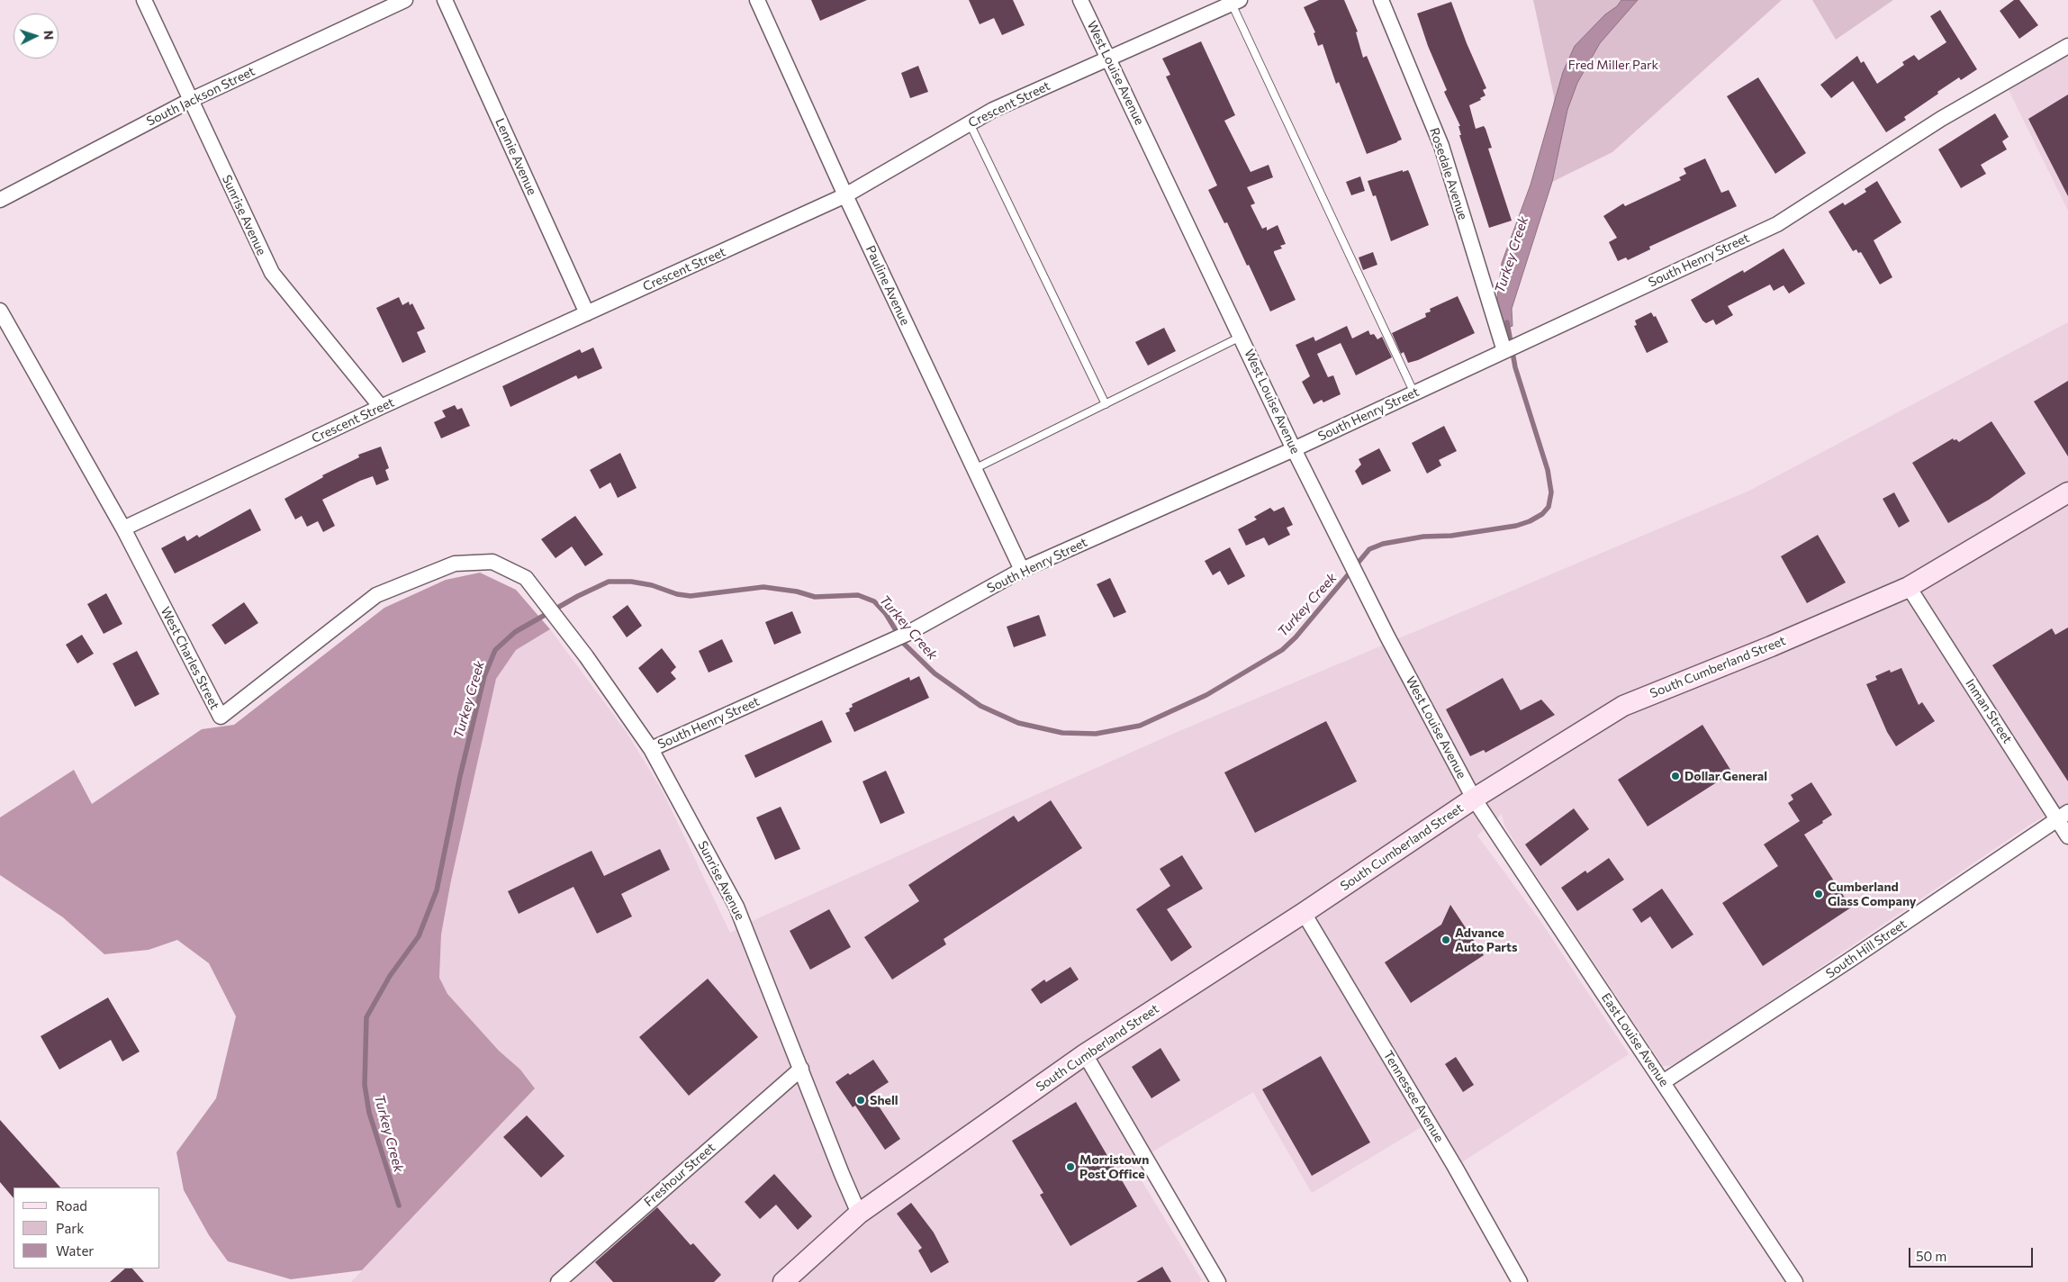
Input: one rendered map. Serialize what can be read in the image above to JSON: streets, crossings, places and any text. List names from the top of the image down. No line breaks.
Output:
{"streets":{"main road":["South Cumberland Street"],"street":["West Louise Avenue","South Jackson Street","Crescent Street","Lennie Avenue","Rosedale Avenue","Sunrise Avenue","South Henry Street","Pauline Avenue","West Charles Street","Inman Street","South Hill Street","East Louise Avenue","Tennessee Avenue","Freshour Street"]},"crossings":[["West Louise Avenue","Crescent Street"],["West Louise Avenue","South Henry Street"],["West Louise Avenue","South Cumberland Street"],["West Louise Avenue","East Louise Avenue"],["South Jackson Street","Sunrise Avenue"],["Crescent Street","Lennie Avenue"],["Crescent Street","Sunrise Avenue"],["Crescent Street","Pauline Avenue"],["Crescent Street","West Charles Street"],["Rosedale Avenue","South Henry Street"],["Sunrise Avenue","South Henry Street"],["Sunrise Avenue","West Charles Street"],["Sunrise Avenue","South Cumberland Street"],["Sunrise Avenue","Freshour Street"],["South Henry Street","Pauline Avenue"],["South Cumberland Street","Inman Street"],["South Cumberland Street","East Louise Avenue"],["South Cumberland Street","Tennessee Avenue"],["Inman Street","South Hill Street"],["South Hill Street","East Louise Avenue"]],"water":["Turkey Creek"],"parks":["Fred Miller Park"],"places":["Dollar General","Cumberland Glass Company","Advance Auto Parts","Shell","Morristown Post Office"],"legend":["Road","Park","Water"],"scale_bar":"50 m","north":"right"}
